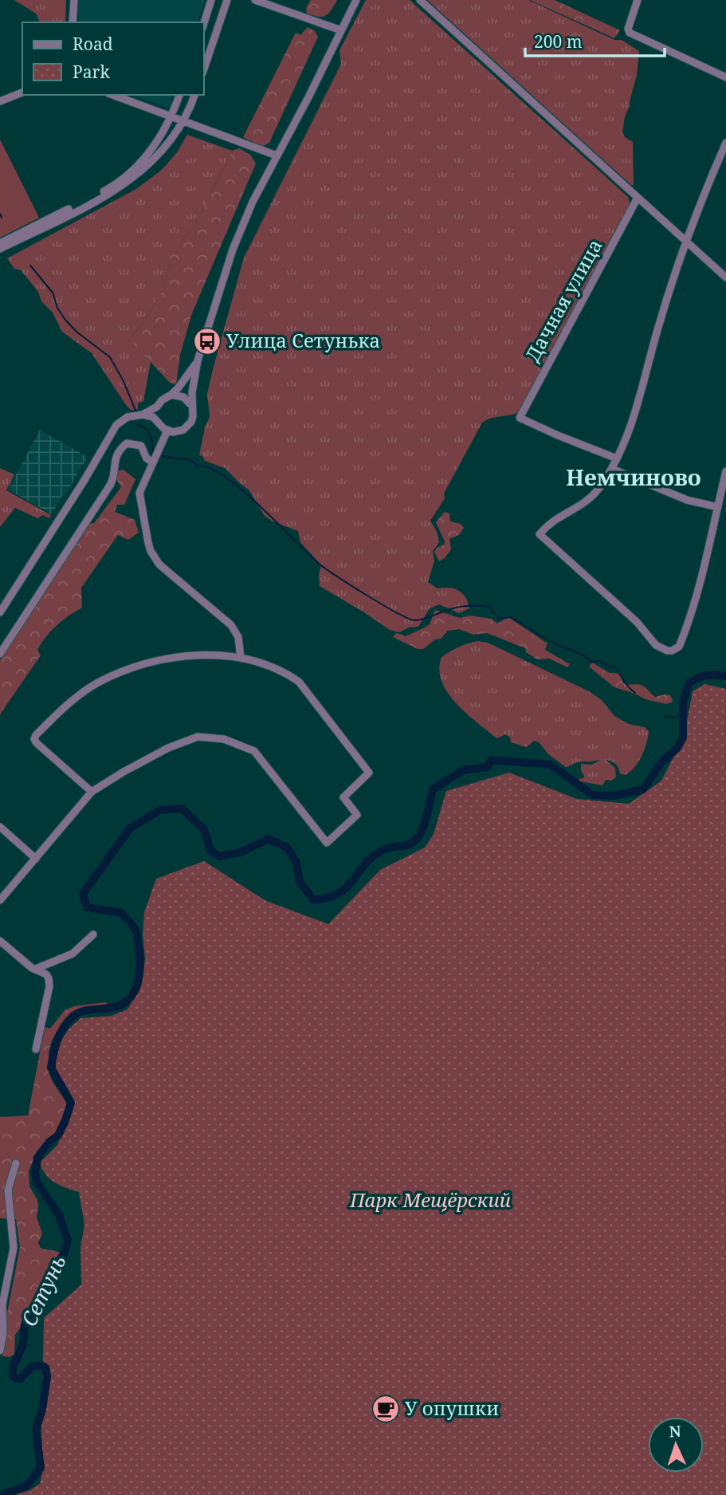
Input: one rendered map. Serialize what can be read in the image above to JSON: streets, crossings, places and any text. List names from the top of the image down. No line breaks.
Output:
{"streets":{"street":["Дачная улица"]},"districts":["Немчиново"],"water":["Сетунь"],"parks":["Парк Мещёрский"],"places":{"bus stop":["Улица Сетунька"],"cafe":["У опушки"]},"legend":["Road","Park"],"scale_bar":"200 m","north":"top"}
